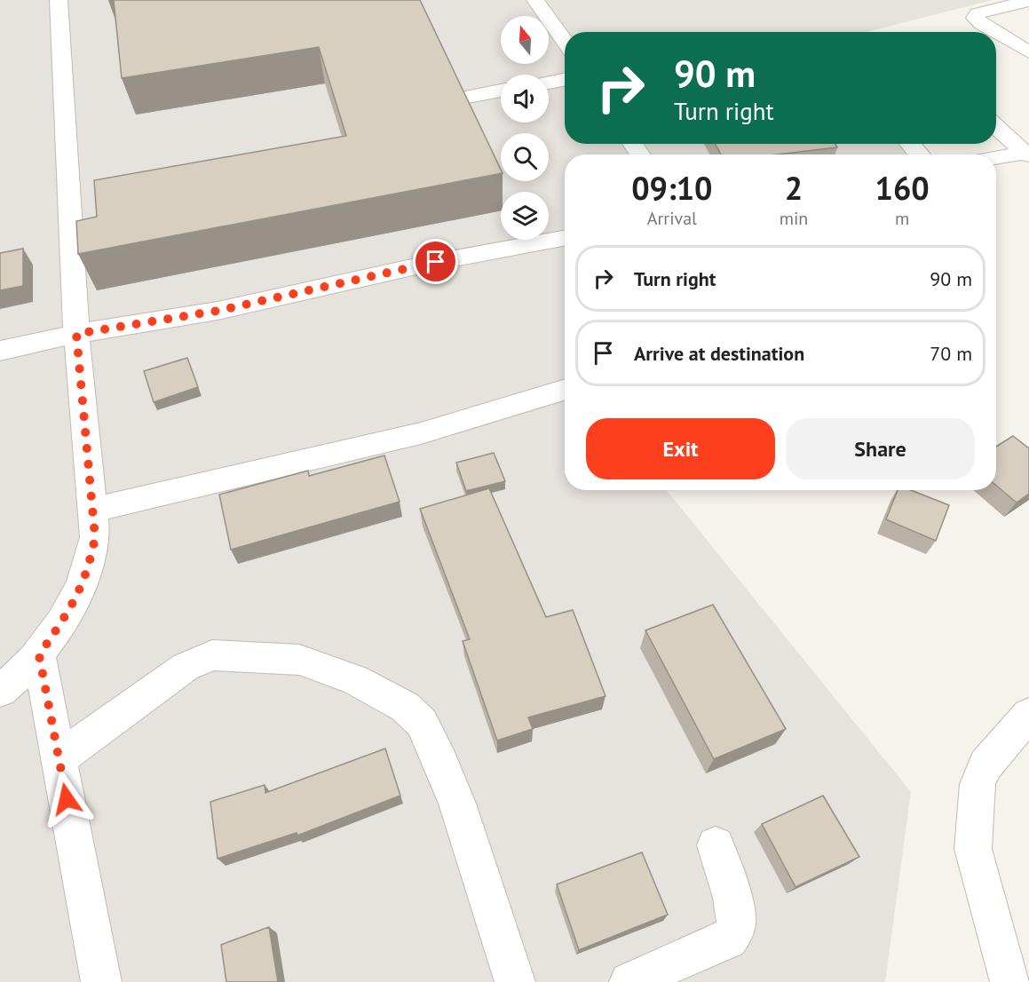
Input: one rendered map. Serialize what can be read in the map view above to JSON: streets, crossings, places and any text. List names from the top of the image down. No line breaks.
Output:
{"north":"top","page":{"turn":["90 m","Turn right"],"eta":["09:10","Arrival","2","min","160","m"],"list":[{"name":"Turn right","value":"90 m"},{"name":"Arrive at destination","value":"70 m"}],"buttons":["Exit","Share"]}}
